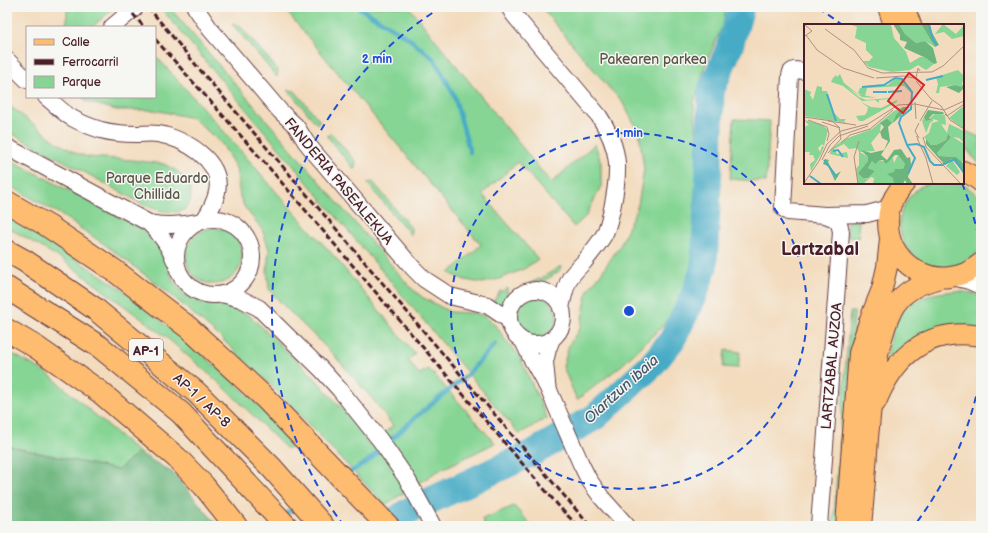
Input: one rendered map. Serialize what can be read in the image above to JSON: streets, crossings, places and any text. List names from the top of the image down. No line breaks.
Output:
{"streets":{"highway":["AP-1","AP-1 / AP-8"],"street":["FANDERIA PASEALEKUA","LARTZABAL AUZOA"]},"districts":["Lartzabal"],"water":["Oiartzun ibaia"],"parks":["Pakearen parkea","Parque Eduardo Chillida"],"legend":["Calle","Ferrocarril","Parque"],"rings":["2 min","1 min"]}
